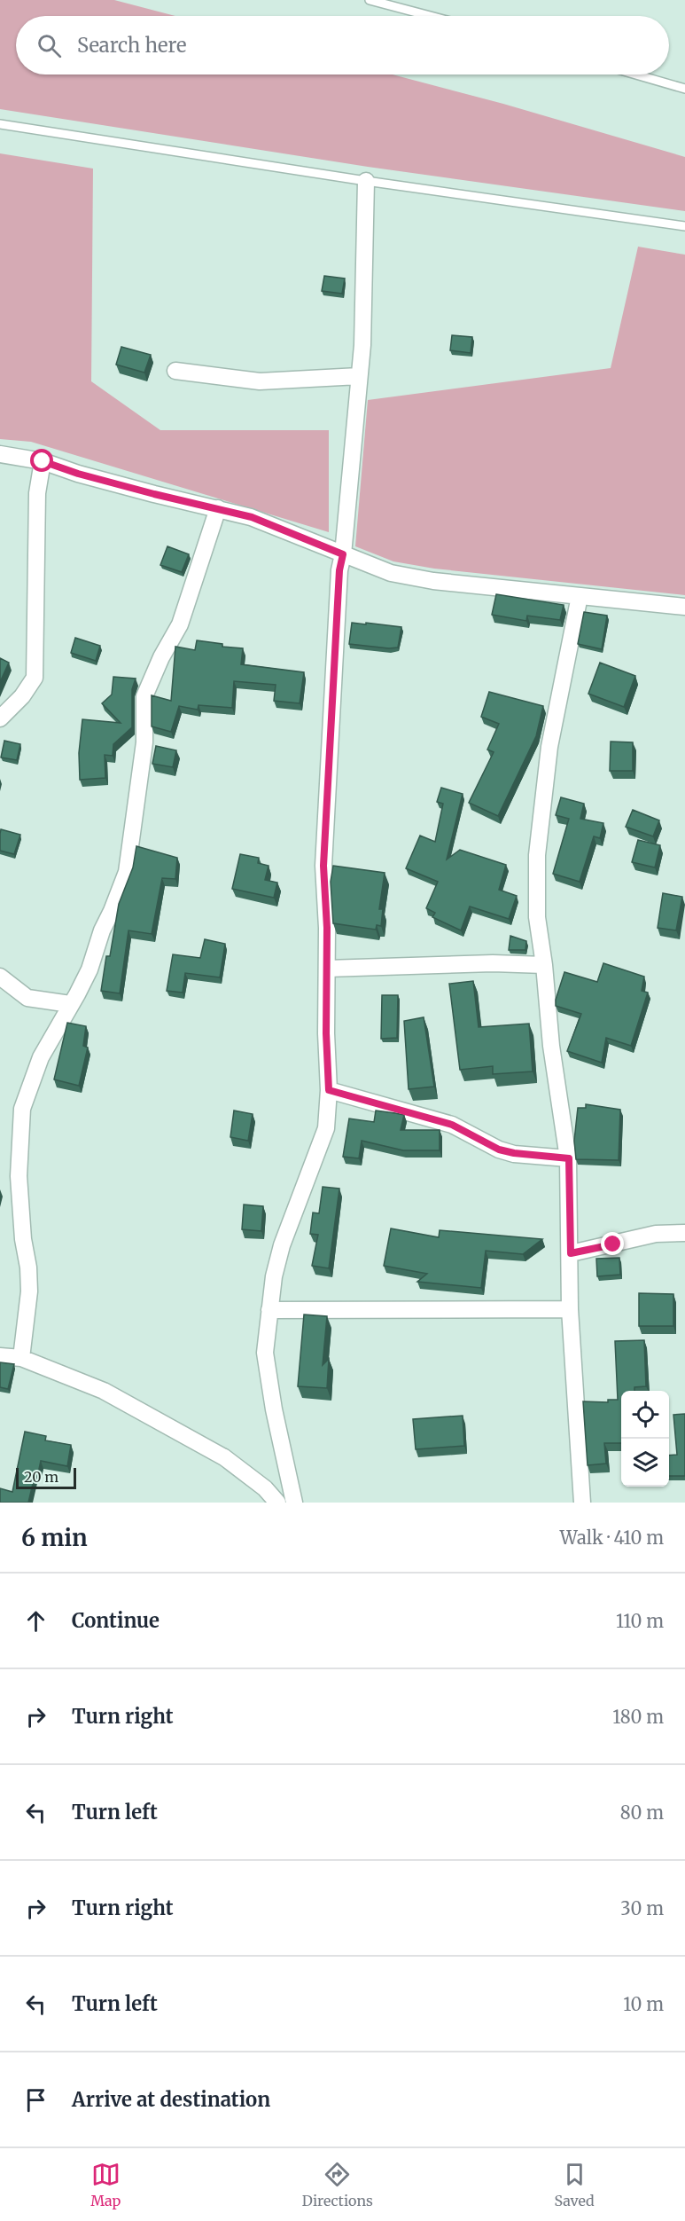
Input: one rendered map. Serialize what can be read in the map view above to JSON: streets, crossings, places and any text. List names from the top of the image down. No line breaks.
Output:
{"scale_bar":"20 m","page":{"search":"Search here","scale":"20 m","heading":["6 min","Walk · 410 m"],"list":[["Continue","110 m"],["Turn right","180 m"],["Turn left","80 m"],["Turn right","30 m"],["Turn left","10 m"],"Arrive at destination"],"nav":["Map","Directions","Saved"]}}
